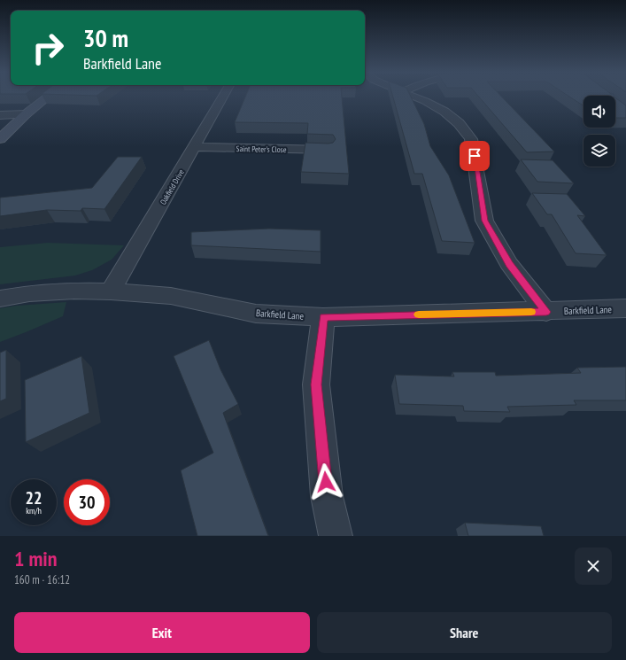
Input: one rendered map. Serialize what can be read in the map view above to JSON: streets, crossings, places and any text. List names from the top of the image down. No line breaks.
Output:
{"streets":{"street":["Saint Peter's Close","Oakfield Drive","Barkfield Lane"]},"crossings":[["Saint Peter's Close","Oakfield Drive"],["Oakfield Drive","Barkfield Lane"]],"page":{"turn":["30 m","Barkfield Lane"],"speed":"22 km/h","limit":"30","heading":["1 min","160 m · 16:12"],"buttons":["Exit","Share"]}}
